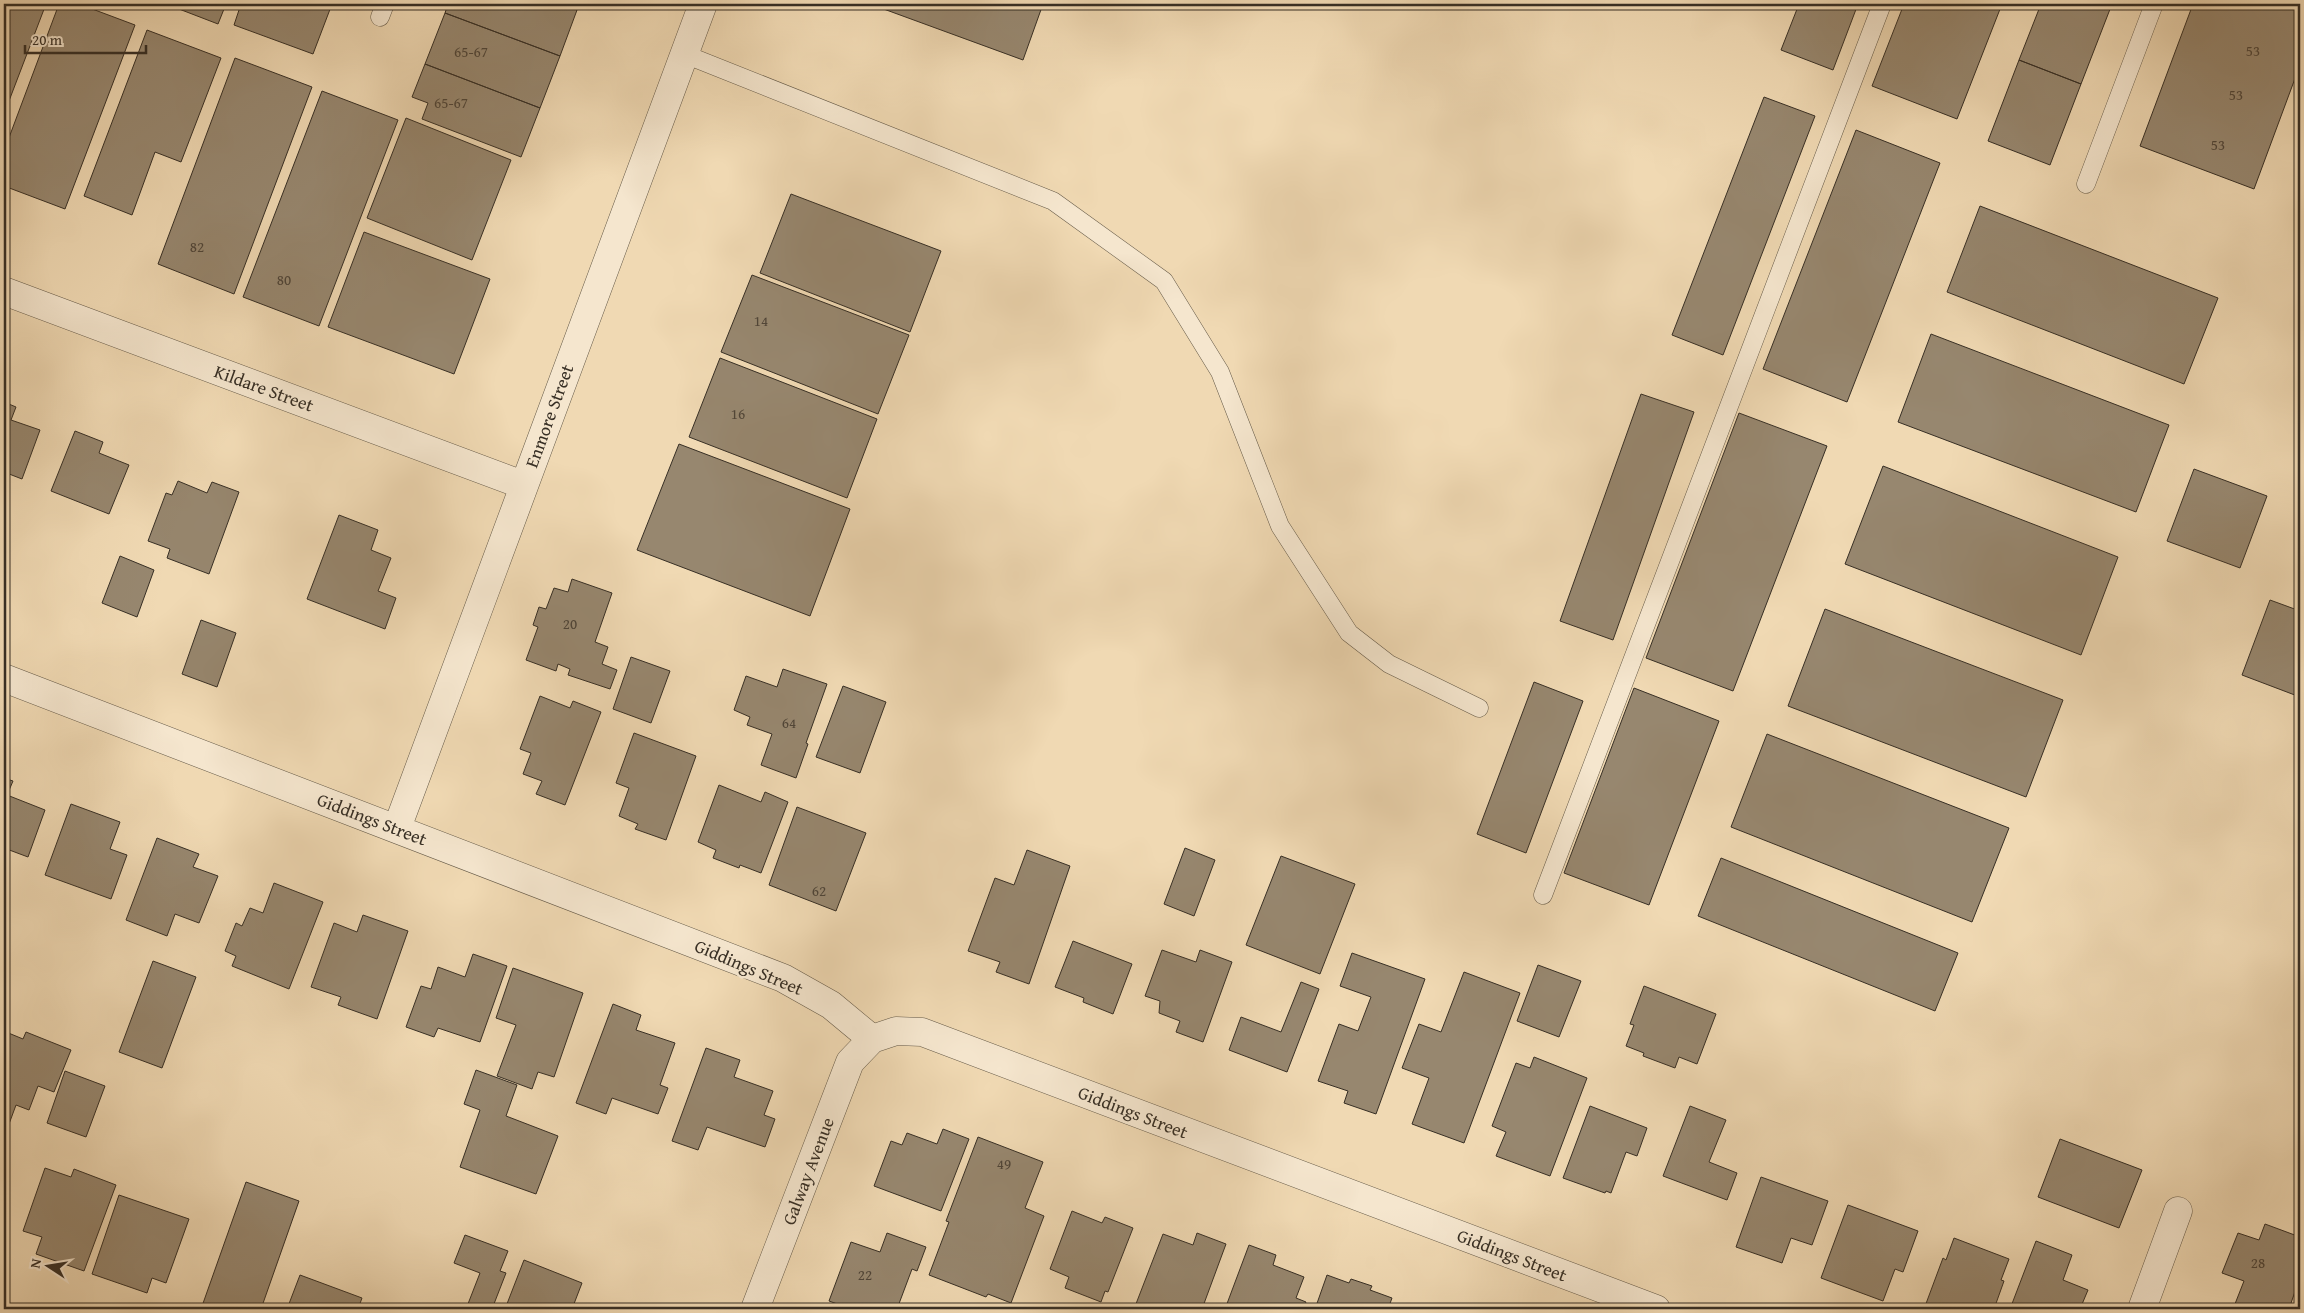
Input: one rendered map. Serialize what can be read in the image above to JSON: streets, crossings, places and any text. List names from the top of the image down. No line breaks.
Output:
{"streets":{"street":["Kildare Street","Enmore Street","Giddings Street","Galway Avenue"]},"crossings":[["Kildare Street","Enmore Street"],["Enmore Street","Giddings Street"],["Giddings Street","Galway Avenue"]],"house_numbers":["53","65-67","53","65-67","53","82","80","14","16","20","64","62","49","28","22"],"scale_bar":"20 m","north":"left"}
